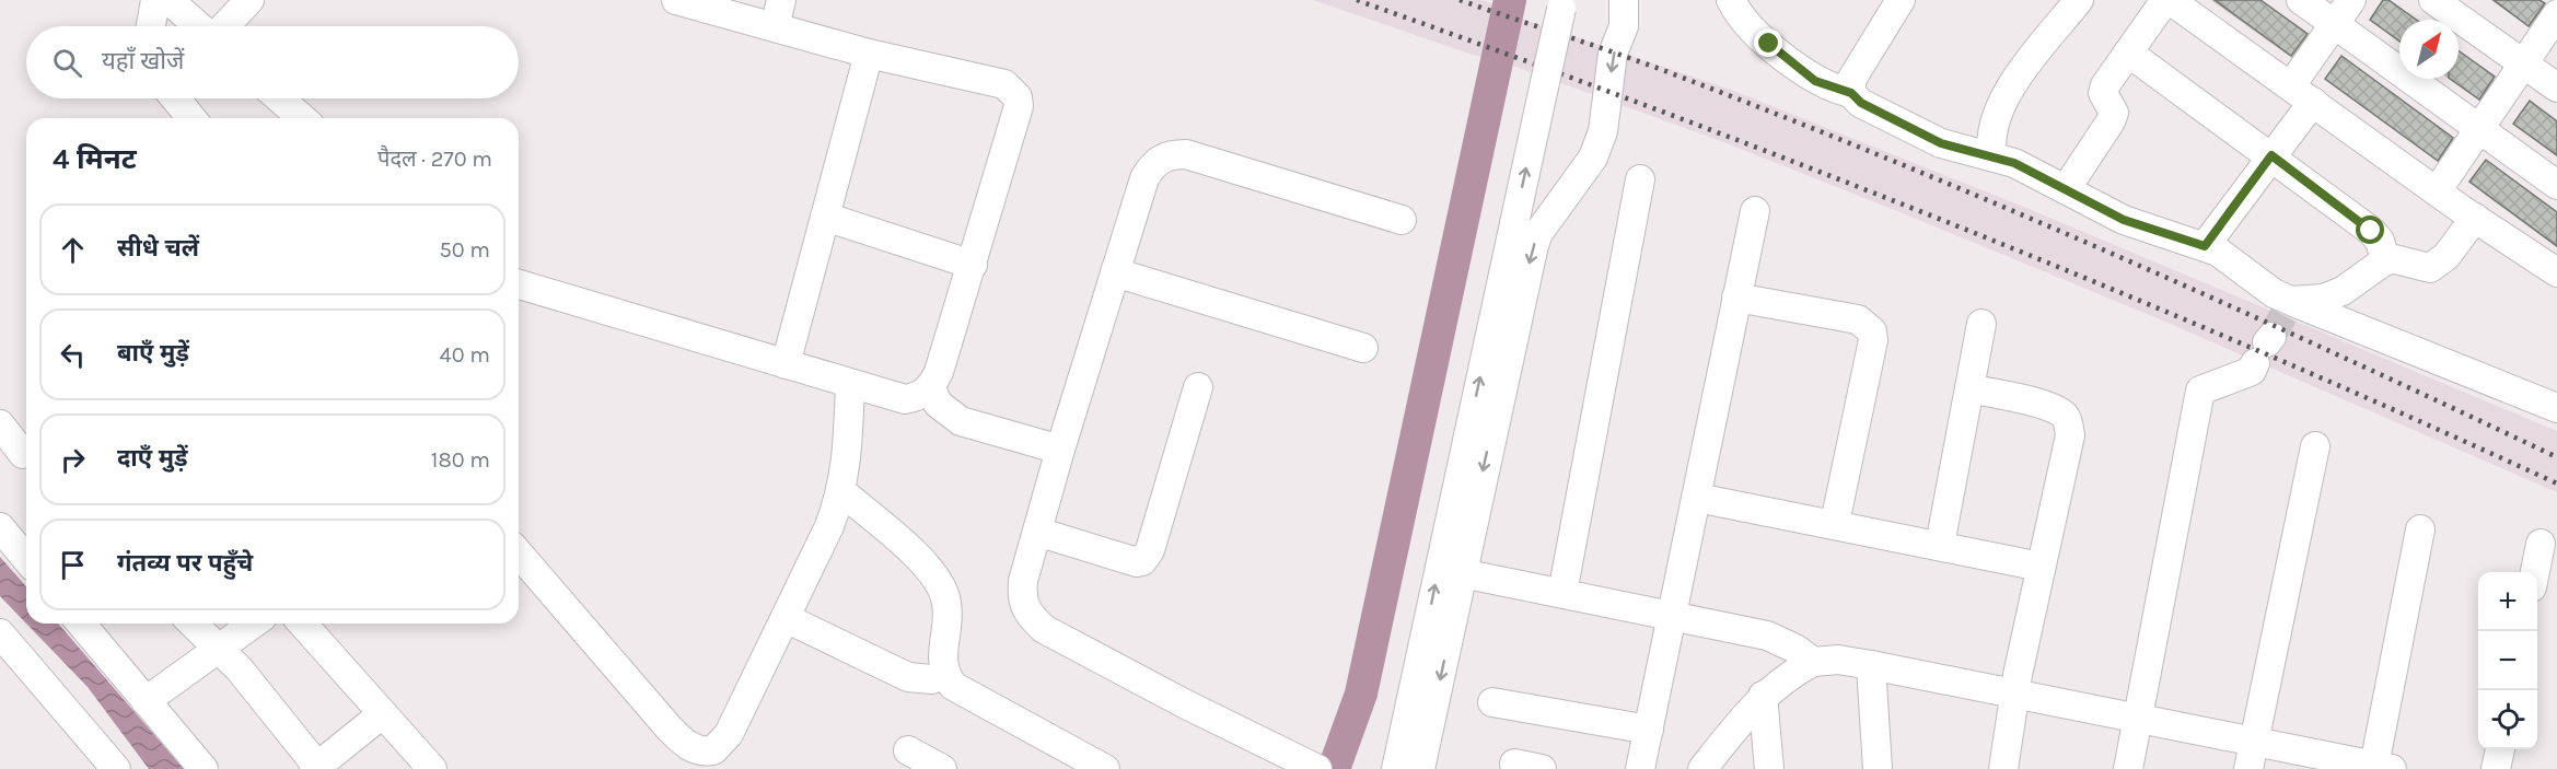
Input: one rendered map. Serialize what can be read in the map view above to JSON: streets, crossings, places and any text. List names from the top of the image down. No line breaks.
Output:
{"north":"top right","page":{"search":"यहाँ खोजें","heading":["4 मिनट","पैदल · 270 m"],"list":[["सीधे चलें","50 m"],["बाएँ मुड़ें","40 m"],["दाएँ मुड़ें","180 m"],"गंतव्य पर पहुँचे"],"map_buttons":["+","−"]}}
